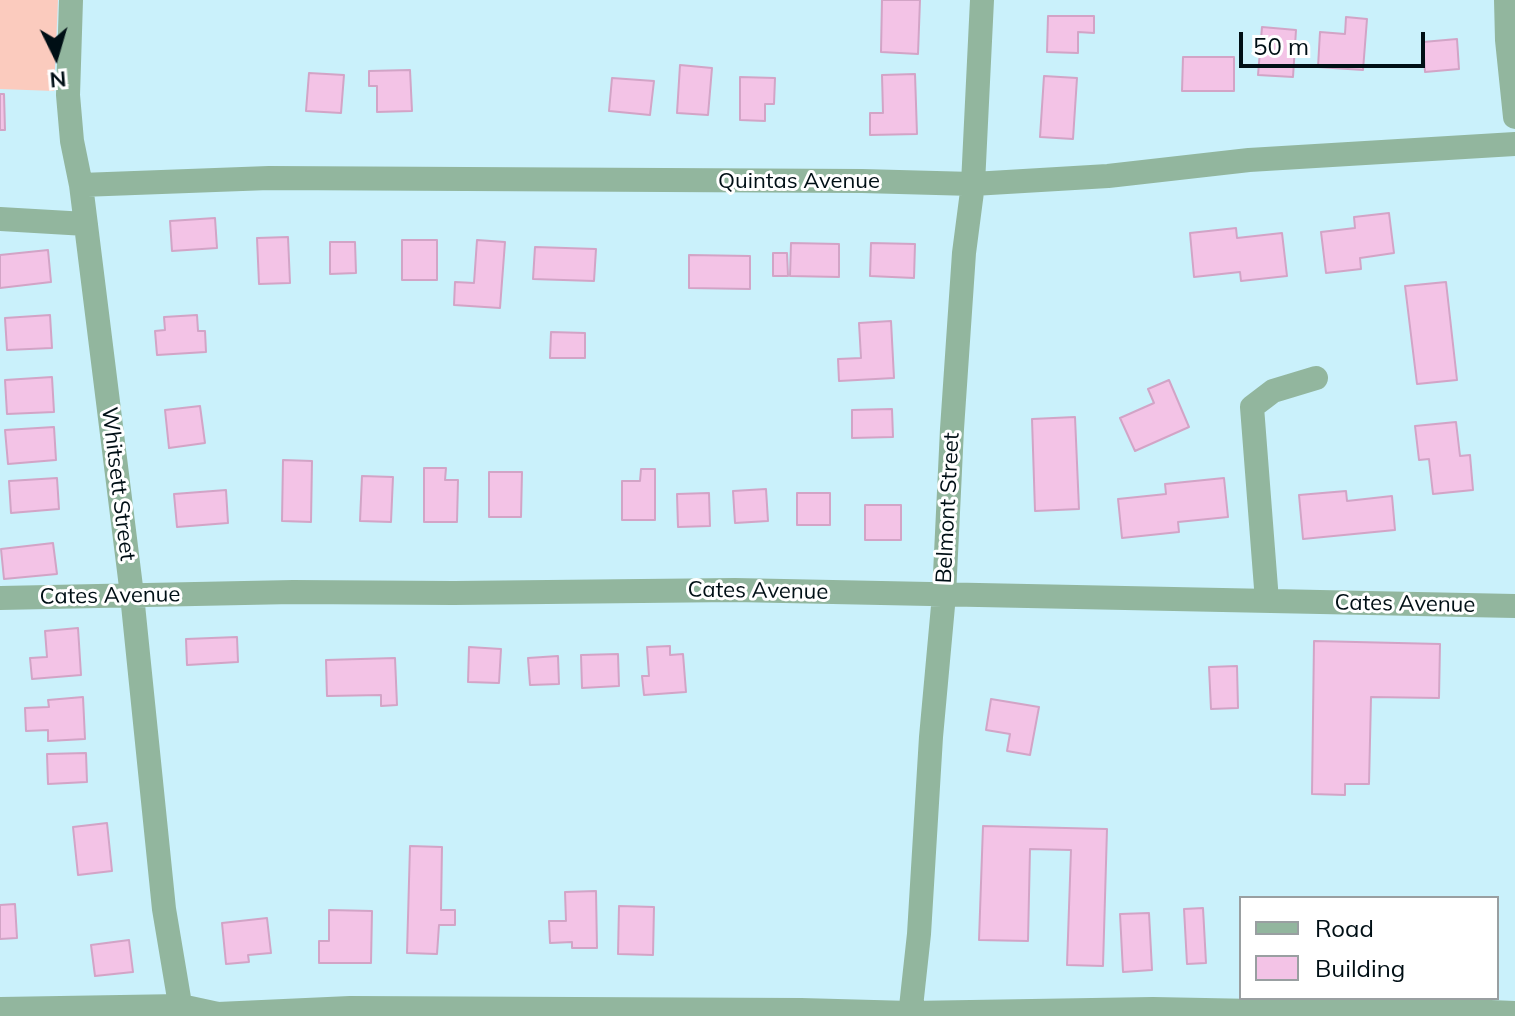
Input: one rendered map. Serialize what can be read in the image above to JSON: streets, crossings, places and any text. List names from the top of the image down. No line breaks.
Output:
{"streets":{"street":["Quintas Avenue","Whitsett Street","Belmont Street","Cates Avenue"]},"crossings":[["Quintas Avenue","Whitsett Street"],["Quintas Avenue","Belmont Street"],["Whitsett Street","Cates Avenue"],["Belmont Street","Cates Avenue"]],"legend":["Road","Building"],"scale_bar":"50 m","north":"bottom"}
